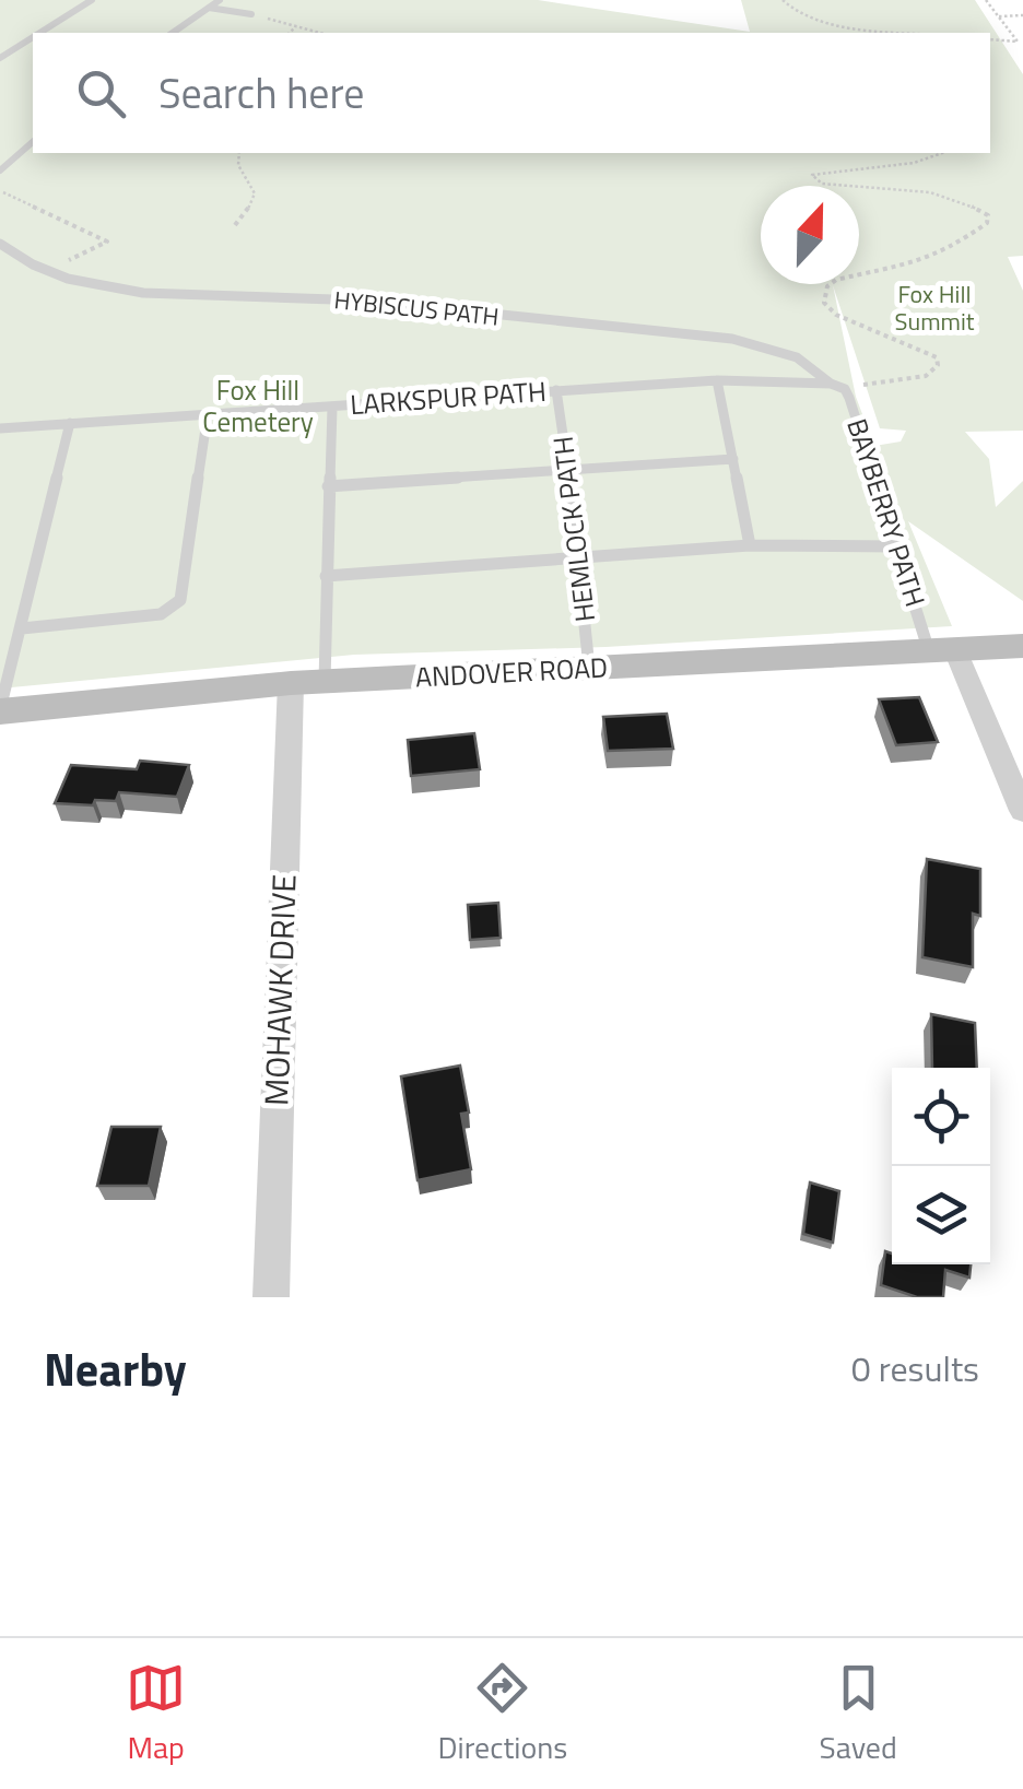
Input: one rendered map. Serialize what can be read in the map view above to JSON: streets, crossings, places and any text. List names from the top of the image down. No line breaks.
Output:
{"streets":{"main road":["ANDOVER ROAD"],"street":["MOHAWK DRIVE"],"lane":["HYBISCUS PATH","LARKSPUR PATH","BAYBERRY PATH","HEMLOCK PATH"]},"crossings":[["HYBISCUS PATH","LARKSPUR PATH"],["HYBISCUS PATH","BAYBERRY PATH"],["LARKSPUR PATH","BAYBERRY PATH"],["LARKSPUR PATH","HEMLOCK PATH"],["BAYBERRY PATH","ANDOVER ROAD"],["HEMLOCK PATH","ANDOVER ROAD"],["ANDOVER ROAD","MOHAWK DRIVE"]],"parks":["Fox Hill Summit","Fox Hill Cemetery"],"north":"top","page":{"search":"Search here","heading":["Nearby","0 results"],"nav":["Map","Directions","Saved"]}}
